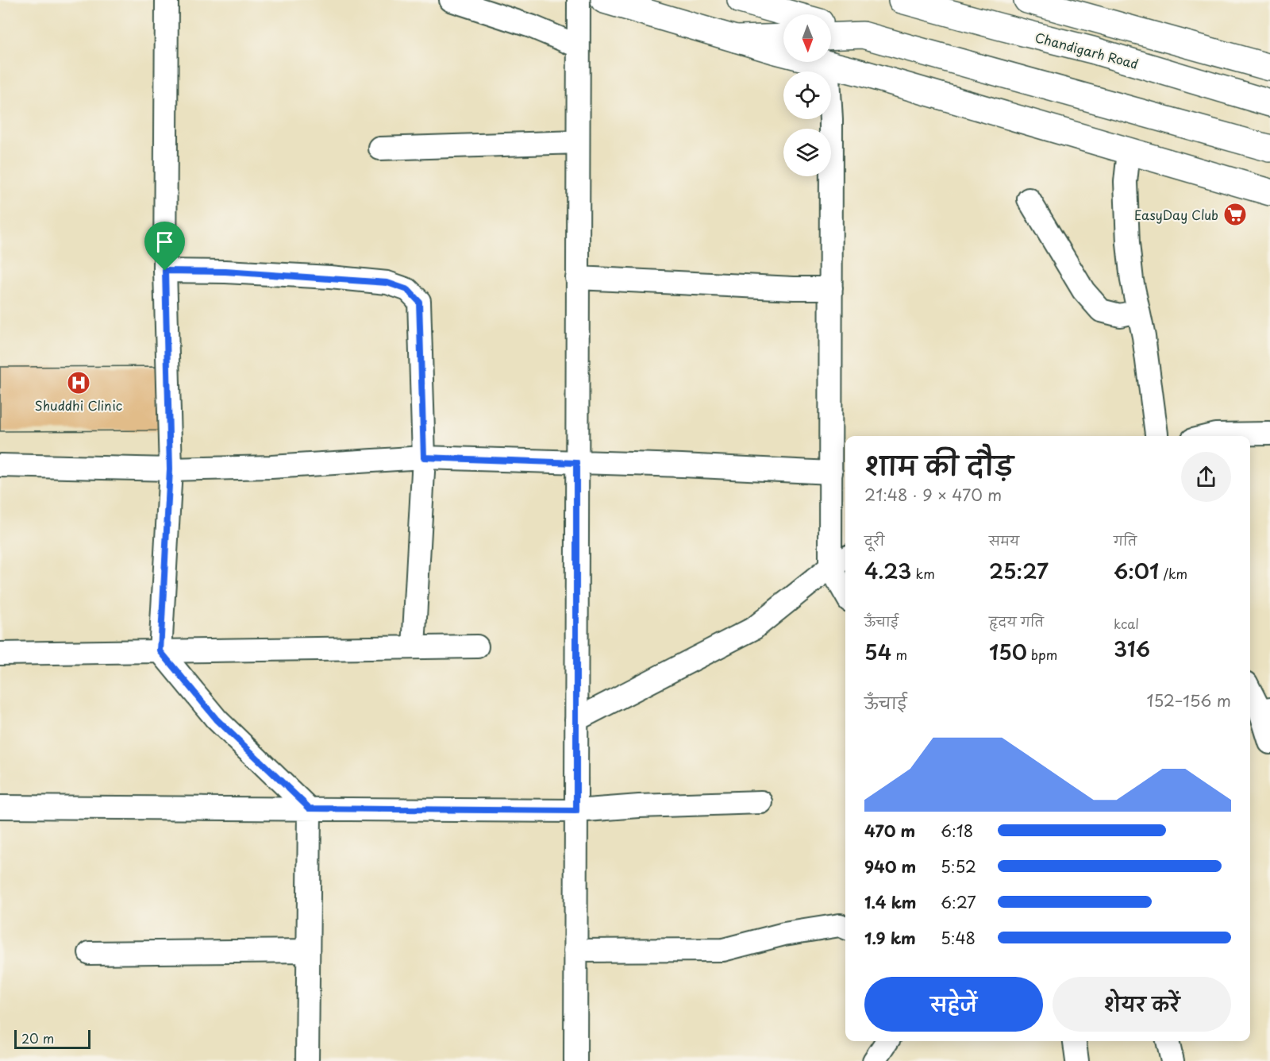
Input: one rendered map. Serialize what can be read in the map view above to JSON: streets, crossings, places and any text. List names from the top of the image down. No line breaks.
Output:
{"streets":{"main road":["Chandigarh Road"]},"places":{"supermarket":["EasyDay Club"],"hospital":["Shuddhi Clinic"]},"scale_bar":"20 m","north":"bottom","page":{"heading":["शाम की दौड़","21:48 · 9 × 470 m"],"stats":[["दूरी","4.23 km"],["समय","25:27"],["गति","6:01 /km"],["ऊँचाई","54 m"],["हृदय गति","150 bpm"],["kcal","316"]],"chart":["ऊँचाई","152–156 m"],"list":[{"name":"470 m","note":"6:18"},{"name":"940 m","note":"5:52"},{"name":"1.4 km","note":"6:27"},{"name":"1.9 km","note":"5:48"}],"buttons":["सहेजें","शेयर करें"],"scale":"20 m"}}
